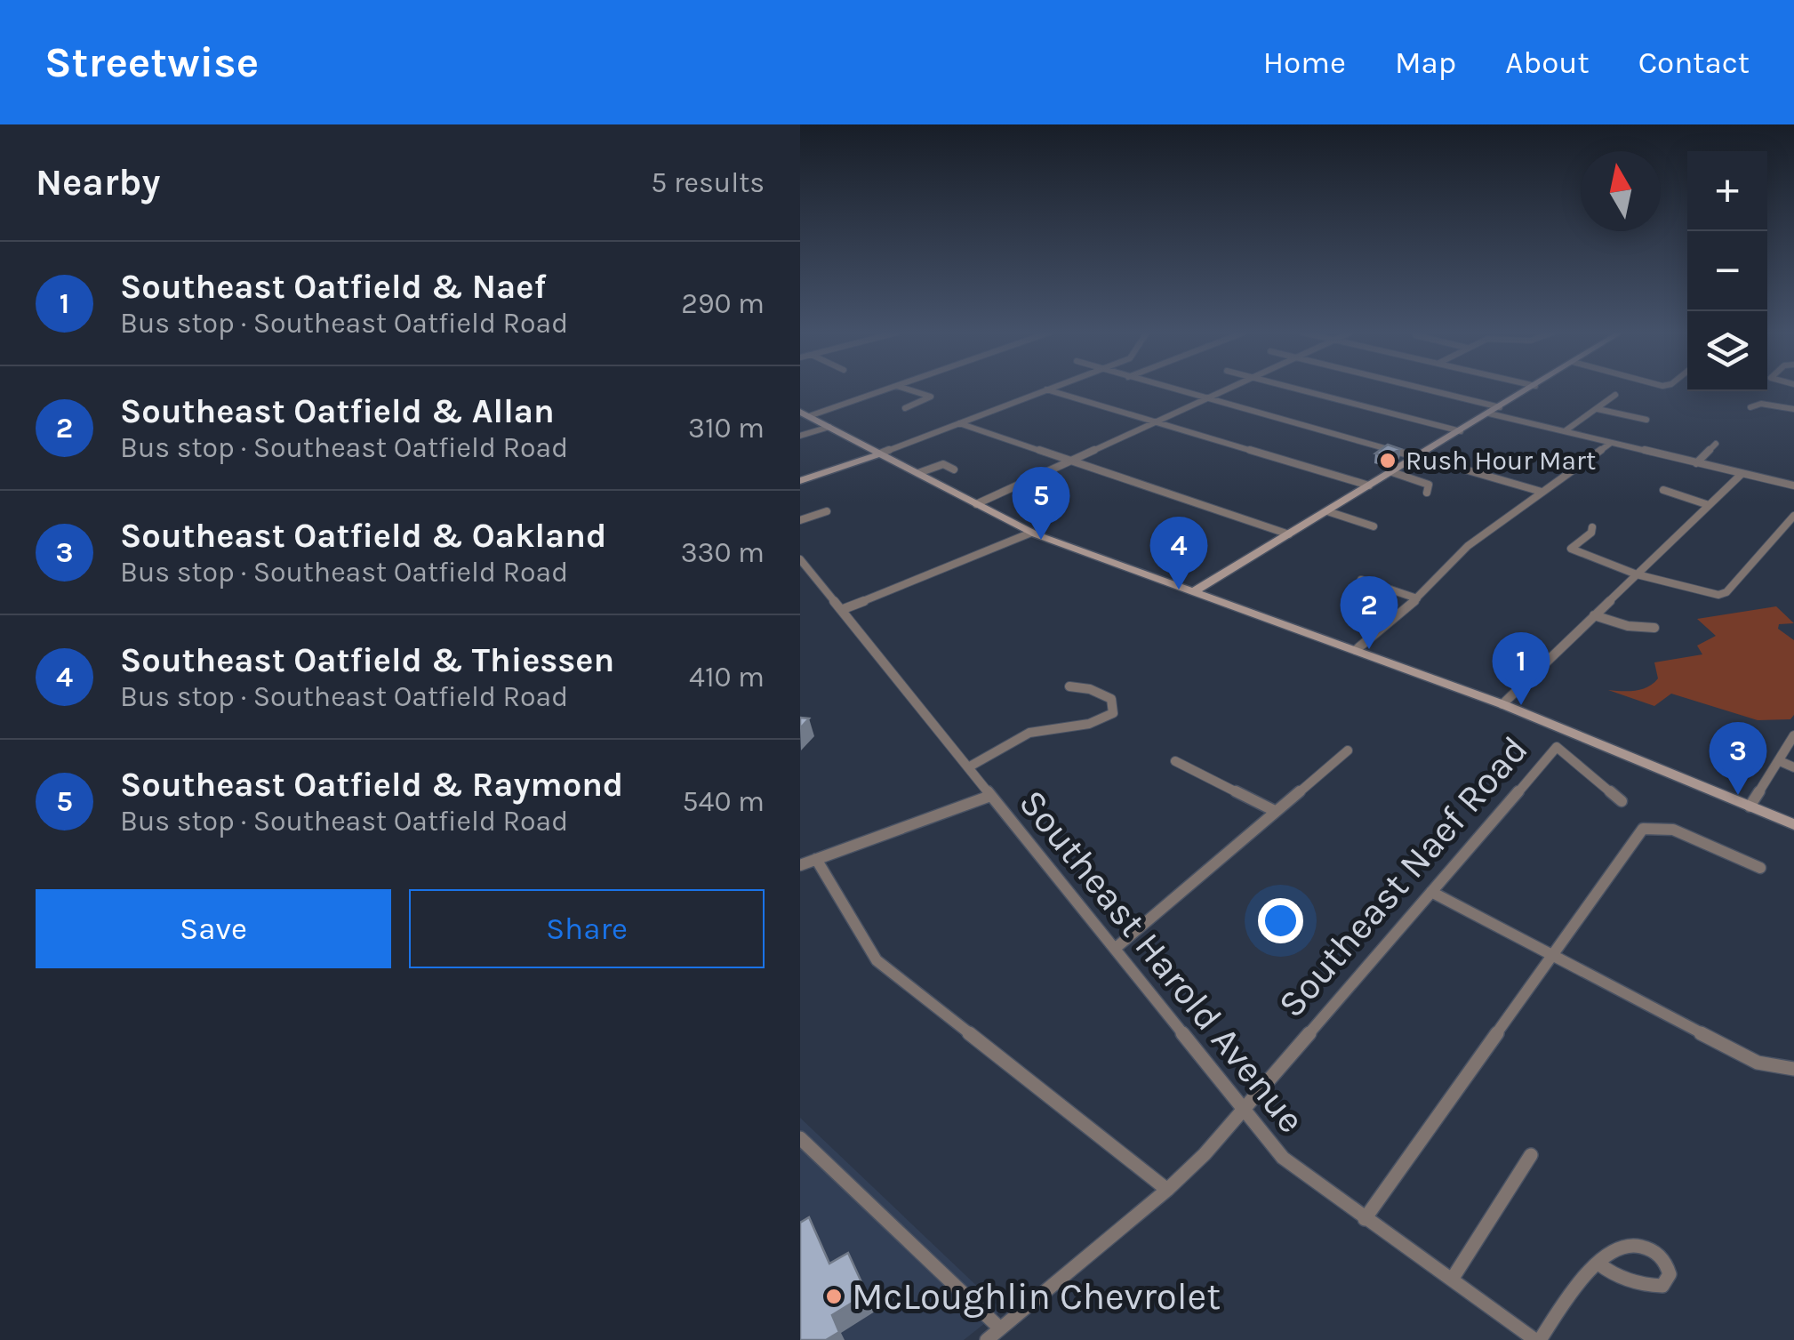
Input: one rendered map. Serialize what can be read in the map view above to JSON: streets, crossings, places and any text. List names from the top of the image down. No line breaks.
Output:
{"streets":{"street":["Southeast Naef Road","Southeast Harold Avenue"]},"crossings":[["Southeast Naef Road","Southeast Harold Avenue"]],"places":["Rush Hour Mart","McLoughlin Chevrolet"],"north":"top","page":{"header":"Streetwise","nav":["Home","Map","About","Contact"],"heading":["Nearby","5 results"],"map_buttons":["+","−"],"list":[{"mark":"1","name":"Southeast Oatfield & Naef","note":"Bus stop · Southeast Oatfield Road","value":"290 m"},{"mark":"2","name":"Southeast Oatfield & Allan","note":"Bus stop · Southeast Oatfield Road","value":"310 m"},{"mark":"3","name":"Southeast Oatfield & Oakland","note":"Bus stop · Southeast Oatfield Road","value":"330 m"},{"mark":"4","name":"Southeast Oatfield & Thiessen","note":"Bus stop · Southeast Oatfield Road","value":"410 m"},{"mark":"5","name":"Southeast Oatfield & Raymond","note":"Bus stop · Southeast Oatfield Road","value":"540 m"}],"pins":["5","4","2","1","3"],"buttons":["Save","Share"]}}
